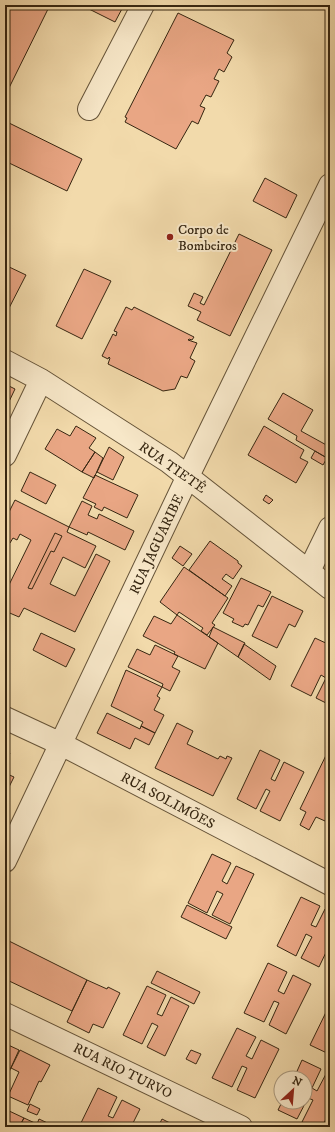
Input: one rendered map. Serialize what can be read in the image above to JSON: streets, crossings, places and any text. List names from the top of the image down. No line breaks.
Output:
{"streets":{"street":["RUA TIETÊ","RUA JAGUARIBE","RUA SOLIMÕES","RUA RIO TURVO"]},"crossings":[["RUA TIETÊ","RUA JAGUARIBE"],["RUA JAGUARIBE","RUA SOLIMÕES"]],"places":["Corpo de Bombeiros"],"north":"top right"}
